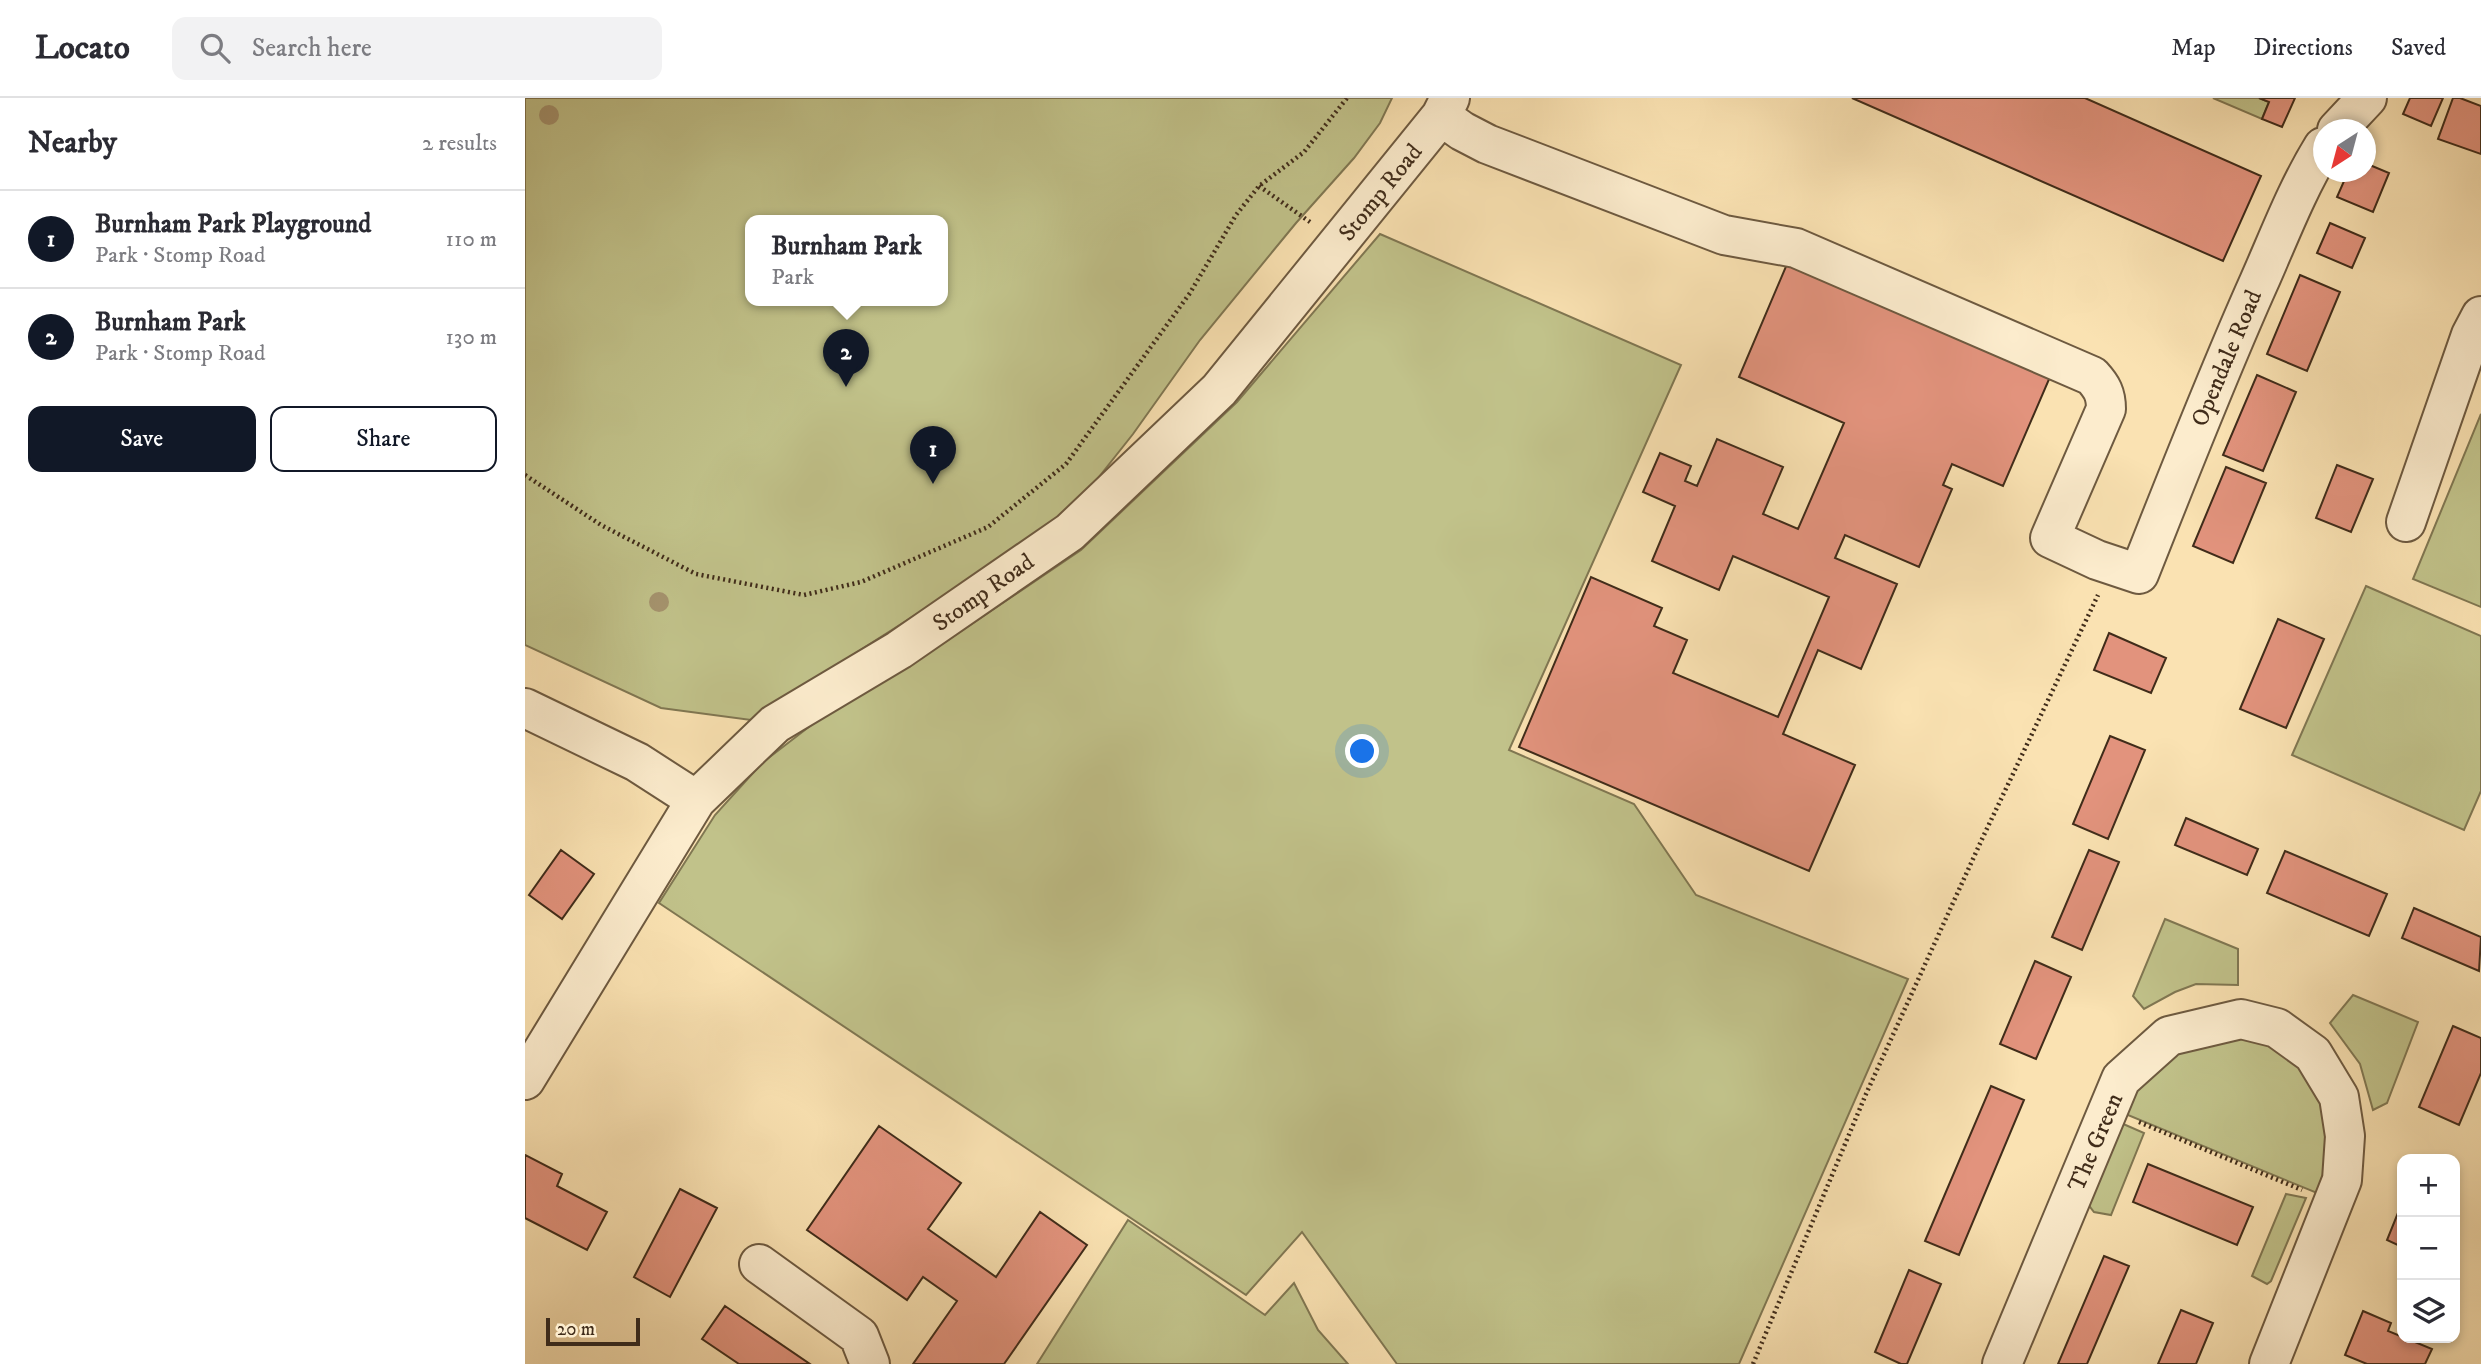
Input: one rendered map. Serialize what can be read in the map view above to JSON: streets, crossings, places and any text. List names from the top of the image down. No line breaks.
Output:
{"streets":{"street":["Stomp Road","Opendale Road","The Green"]},"scale_bar":"20 m","north":"bottom left","page":{"header":"Locato","search":"Search here","nav":["Map","Directions","Saved"],"heading":["Nearby","2 results"],"list":[{"mark":"1","name":"Burnham Park Playground","note":"Park · Stomp Road","value":"110 m"},{"mark":"2","name":"Burnham Park","note":"Park · Stomp Road","value":"130 m"}],"popup":["Burnham Park","Park"],"pins":["2","1"],"buttons":["Save","Share"],"map_buttons":["+","−"],"scale":"20 m"}}
